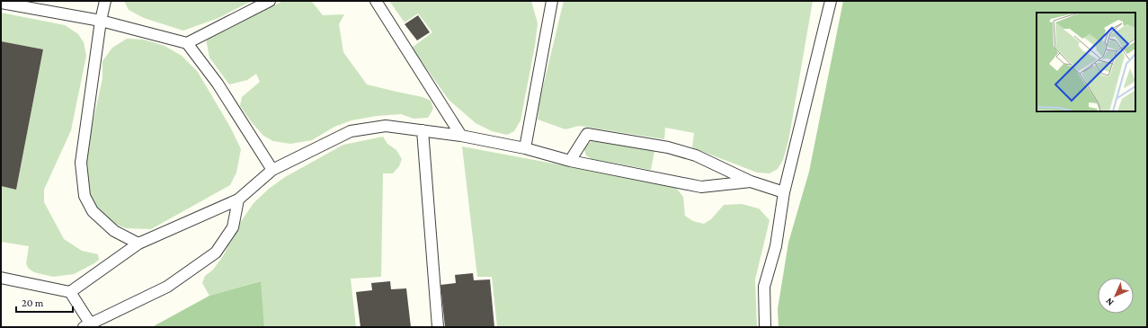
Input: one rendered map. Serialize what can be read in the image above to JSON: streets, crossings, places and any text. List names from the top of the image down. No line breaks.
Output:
{"scale_bar":"20 m","north":"bottom left"}
